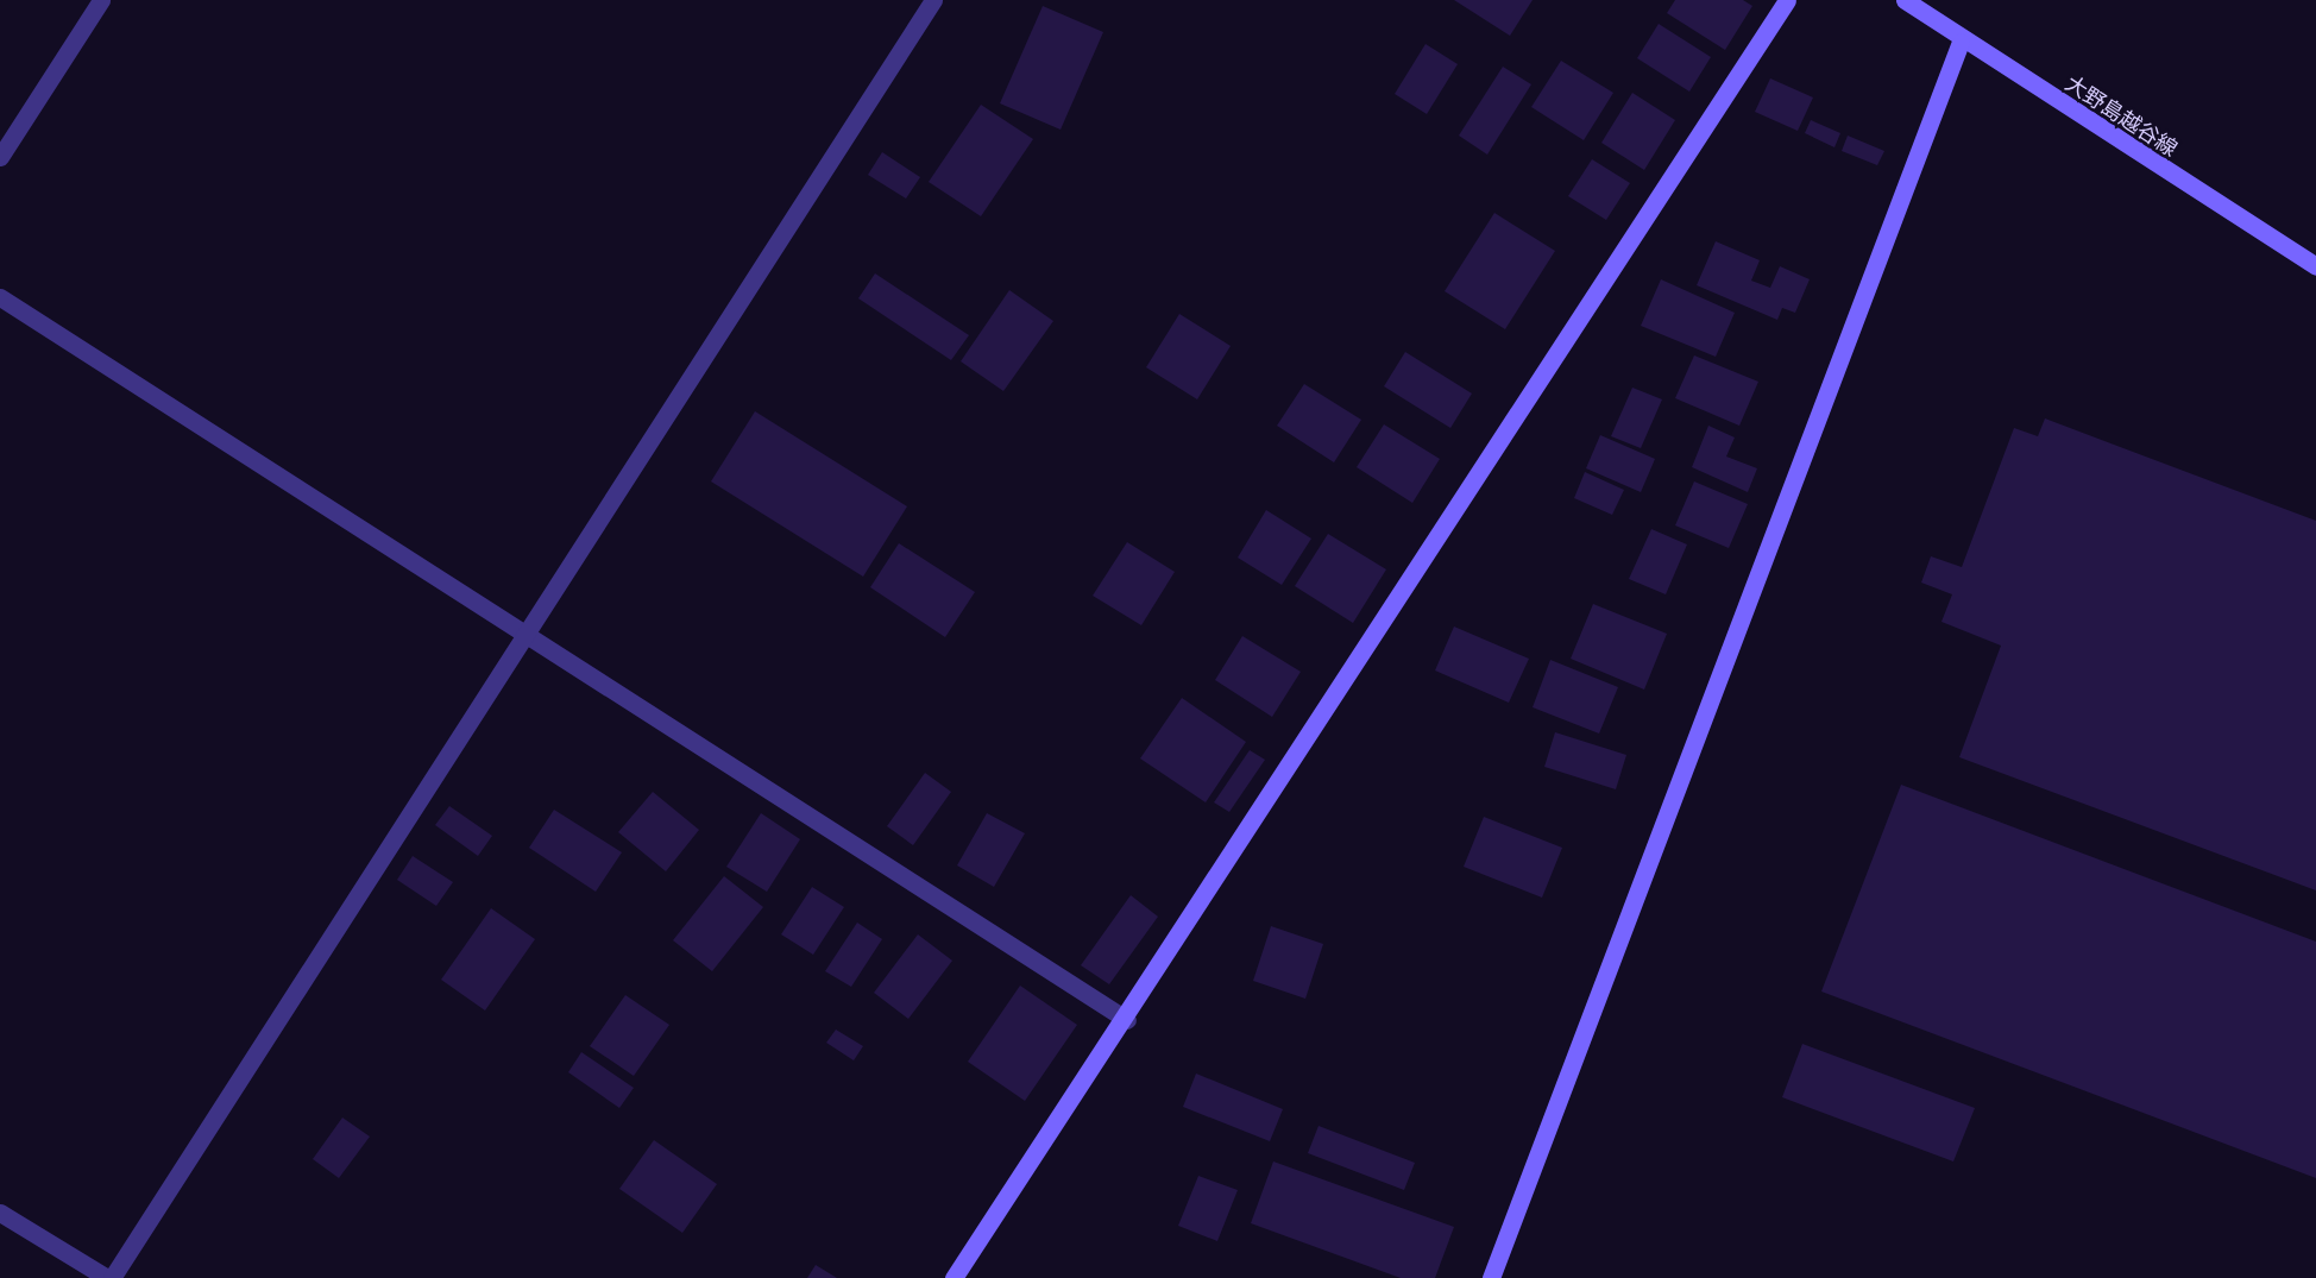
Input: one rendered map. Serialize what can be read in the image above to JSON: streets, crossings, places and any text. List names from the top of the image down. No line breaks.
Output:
{"streets":{"street":["大野島越谷線"]}}
